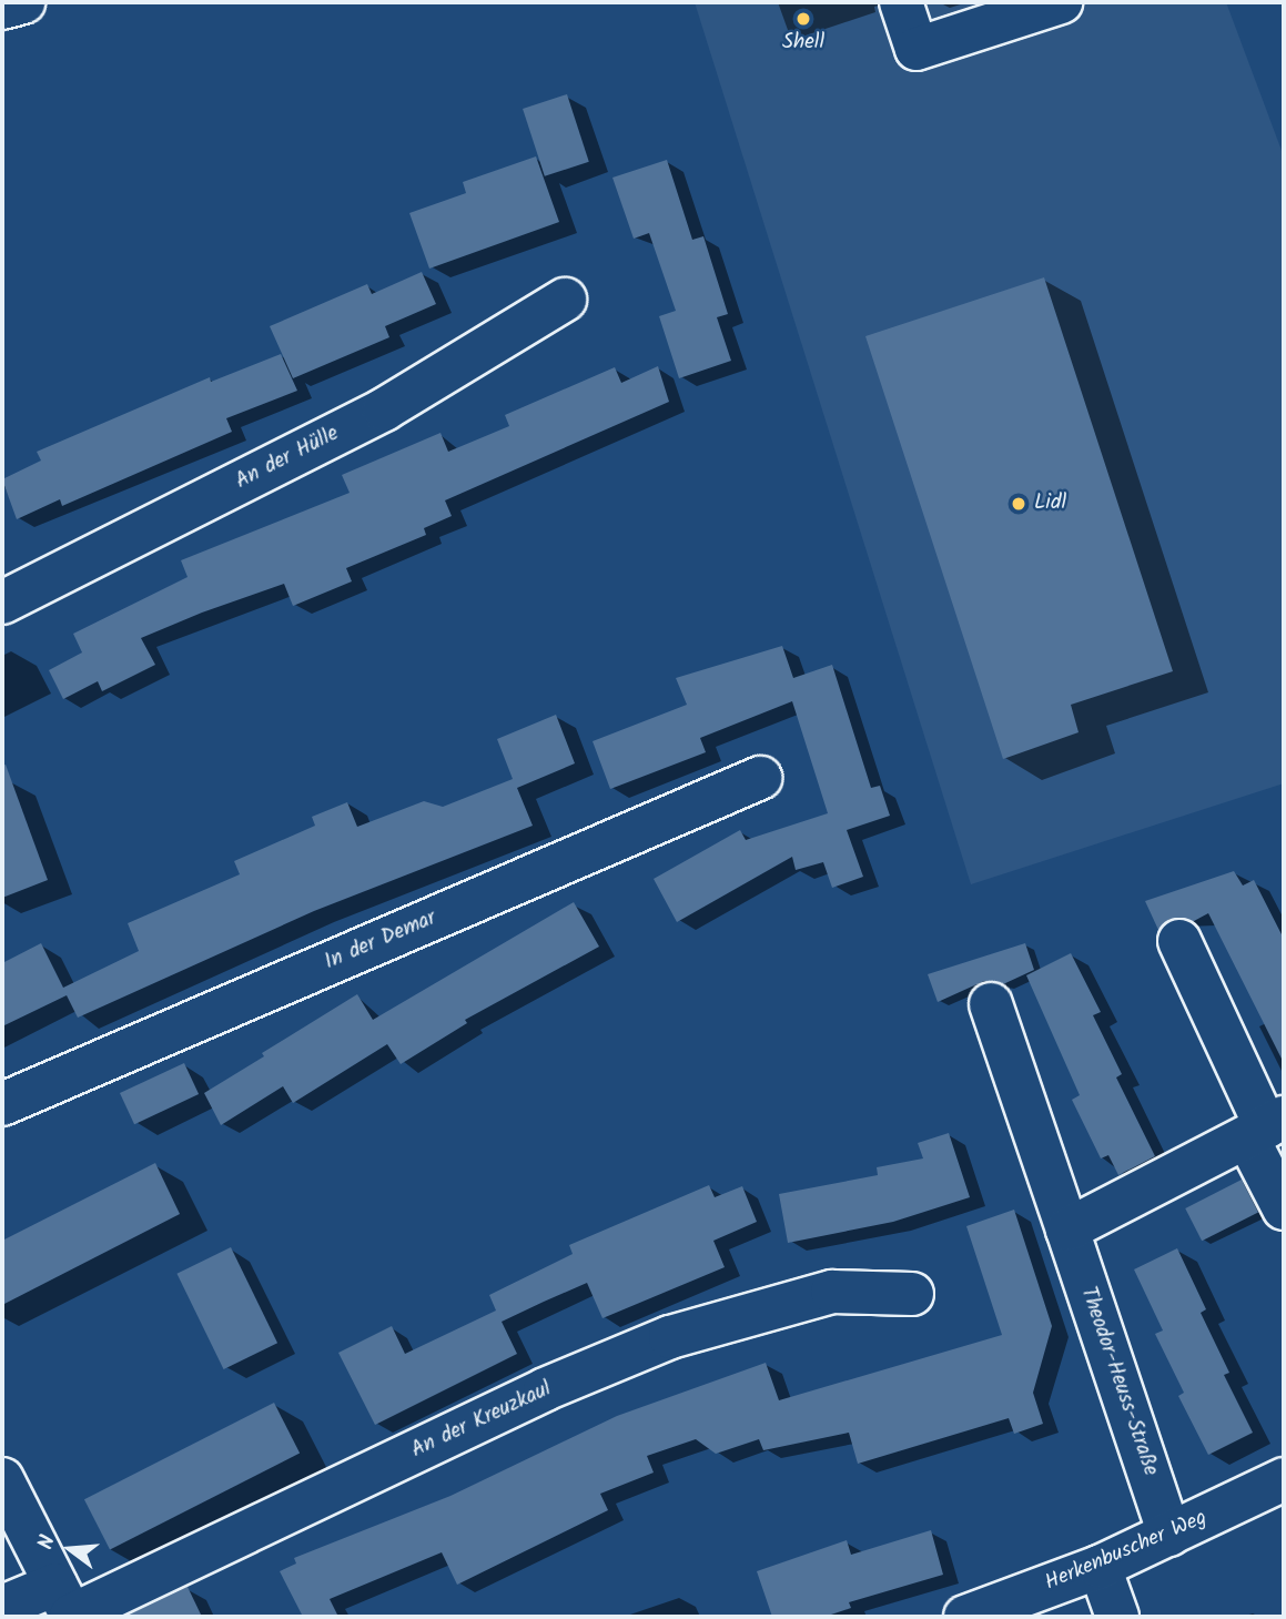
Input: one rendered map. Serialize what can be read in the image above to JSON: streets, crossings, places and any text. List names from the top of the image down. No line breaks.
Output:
{"streets":{"street":["An der Hülle","In der Demar","Theodor-Heuss-Straße","An der Kreuzkaul","Herkenbuscher Weg"]},"crossings":[["Theodor-Heuss-Straße","Herkenbuscher Weg"]],"places":["Shell","Lidl"],"north":"left"}
